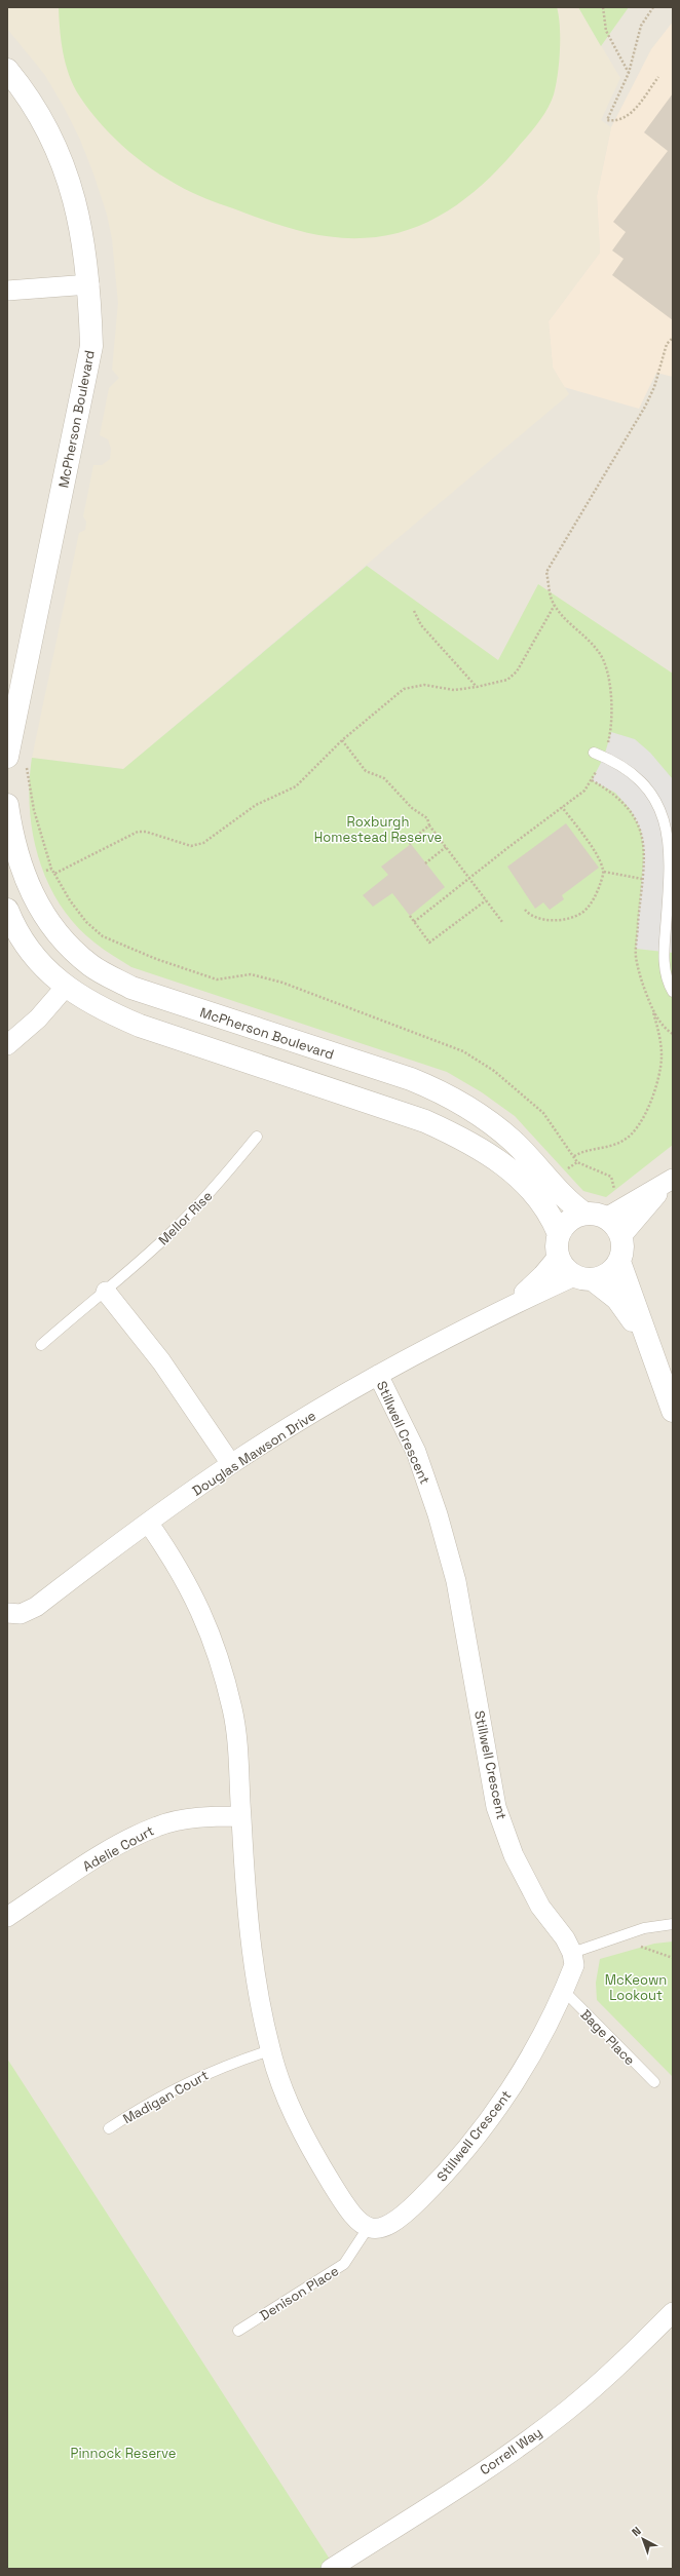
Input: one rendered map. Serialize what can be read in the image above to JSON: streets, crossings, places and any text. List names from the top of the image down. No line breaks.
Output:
{"streets":{"street":["McPherson Boulevard","Stillwell Crescent","Douglas Mawson Drive","Adelie Court","Correll Way"],"lane":["Mellor Rise","Bage Place","Madigan Court","Denison Place"]},"crossings":[["McPherson Boulevard","Douglas Mawson Drive"],["Stillwell Crescent","Douglas Mawson Drive"],["Stillwell Crescent","Bage Place"],["Stillwell Crescent","Denison Place"]],"parks":["Roxburgh Homestead Reserve","McKeown Lookout","Pinnock Reserve"],"north":"top left"}
